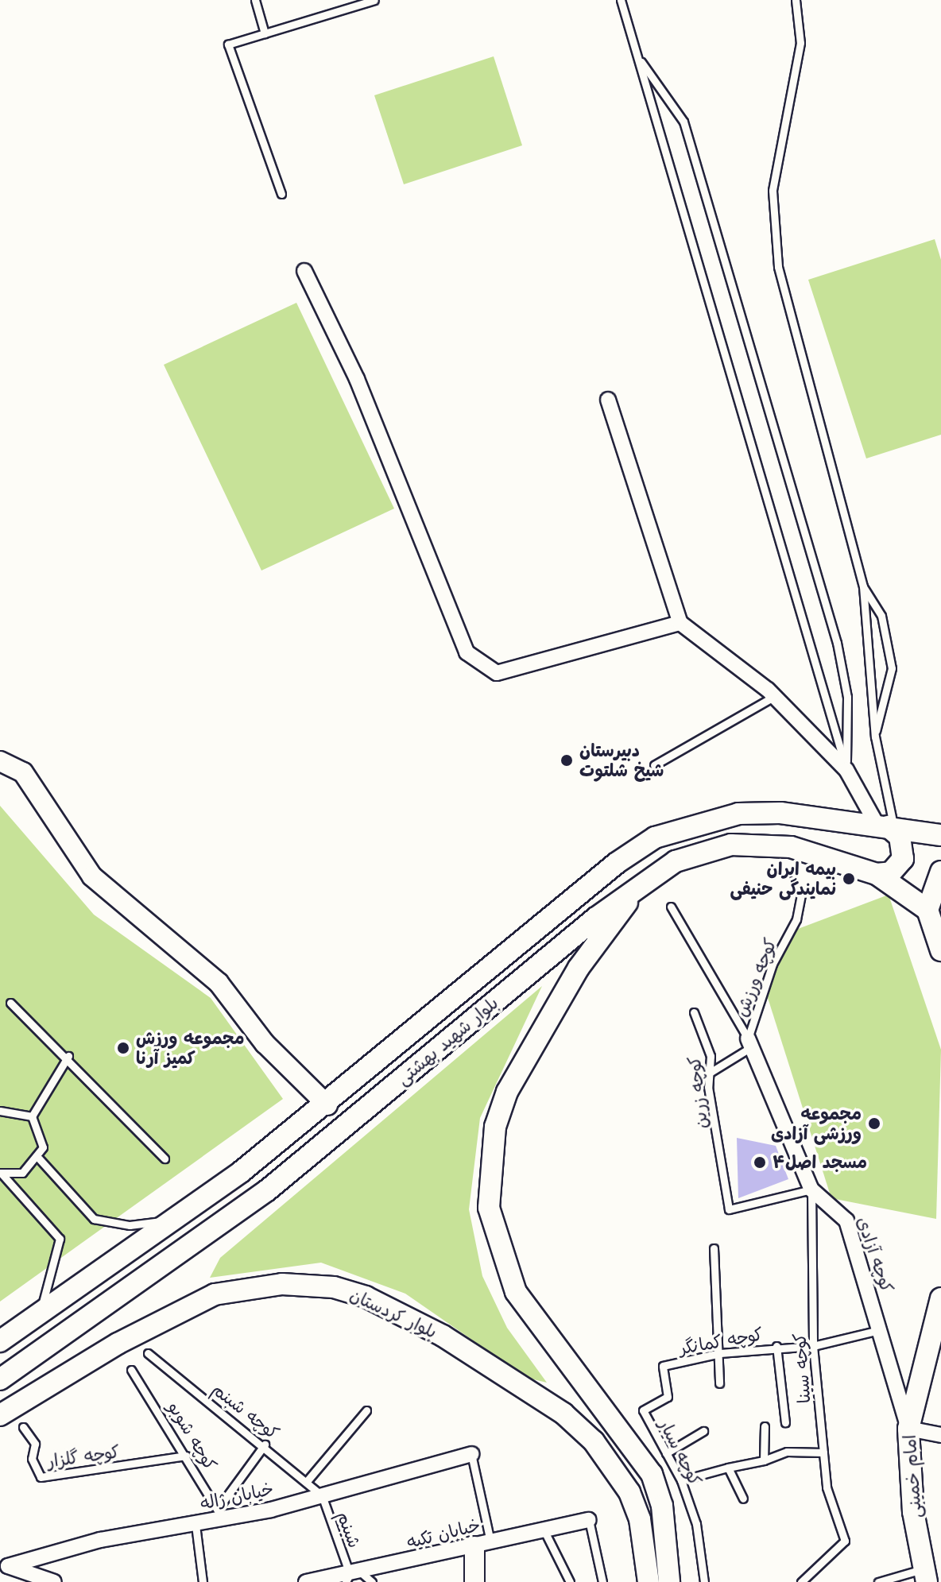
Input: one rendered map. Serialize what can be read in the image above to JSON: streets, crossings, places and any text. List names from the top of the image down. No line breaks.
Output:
{"streets":{"main road":["بلوار شهید بهشتی","بلوار کردستان","امام خمینی"],"street":["کوچه آزادی","خیابان ژاله","خیابان تکیه"],"lane":["کوچه ورزش","کوچه زرین","کوچه کمانگر","کوچه سینا","کوچه شبنم","کوچه شوبو","کوچه سیار","کوچه گلزار","شبنم"]},"crossings":[["کوچه ورزش","کوچه آزادی"],["کوچه زرین","کوچه آزادی"],["کوچه زرین","کوچه سینا"],["کوچه آزادی","کوچه کمانگر"],["کوچه آزادی","کوچه سینا"],["کوچه آزادی","امام خمینی"],["کوچه کمانگر","کوچه سینا"],["کوچه کمانگر","کوچه سیار"],["کوچه شبنم","خیابان ژاله"],["کوچه شبنم","شبنم"],["کوچه شوبو","کوچه گلزار"],["کوچه شوبو","خیابان ژاله"],["خیابان ژاله","شبنم"],["شبنم","خیابان تکیه"]],"places":["دبیرستان شیخ شلتوت","بیمه ایران نمایندگی حنیفی","مجموعه ورزش کمیز آرنا","مجموعه ورزشی آزادی","مسجد اصل۴"]}
